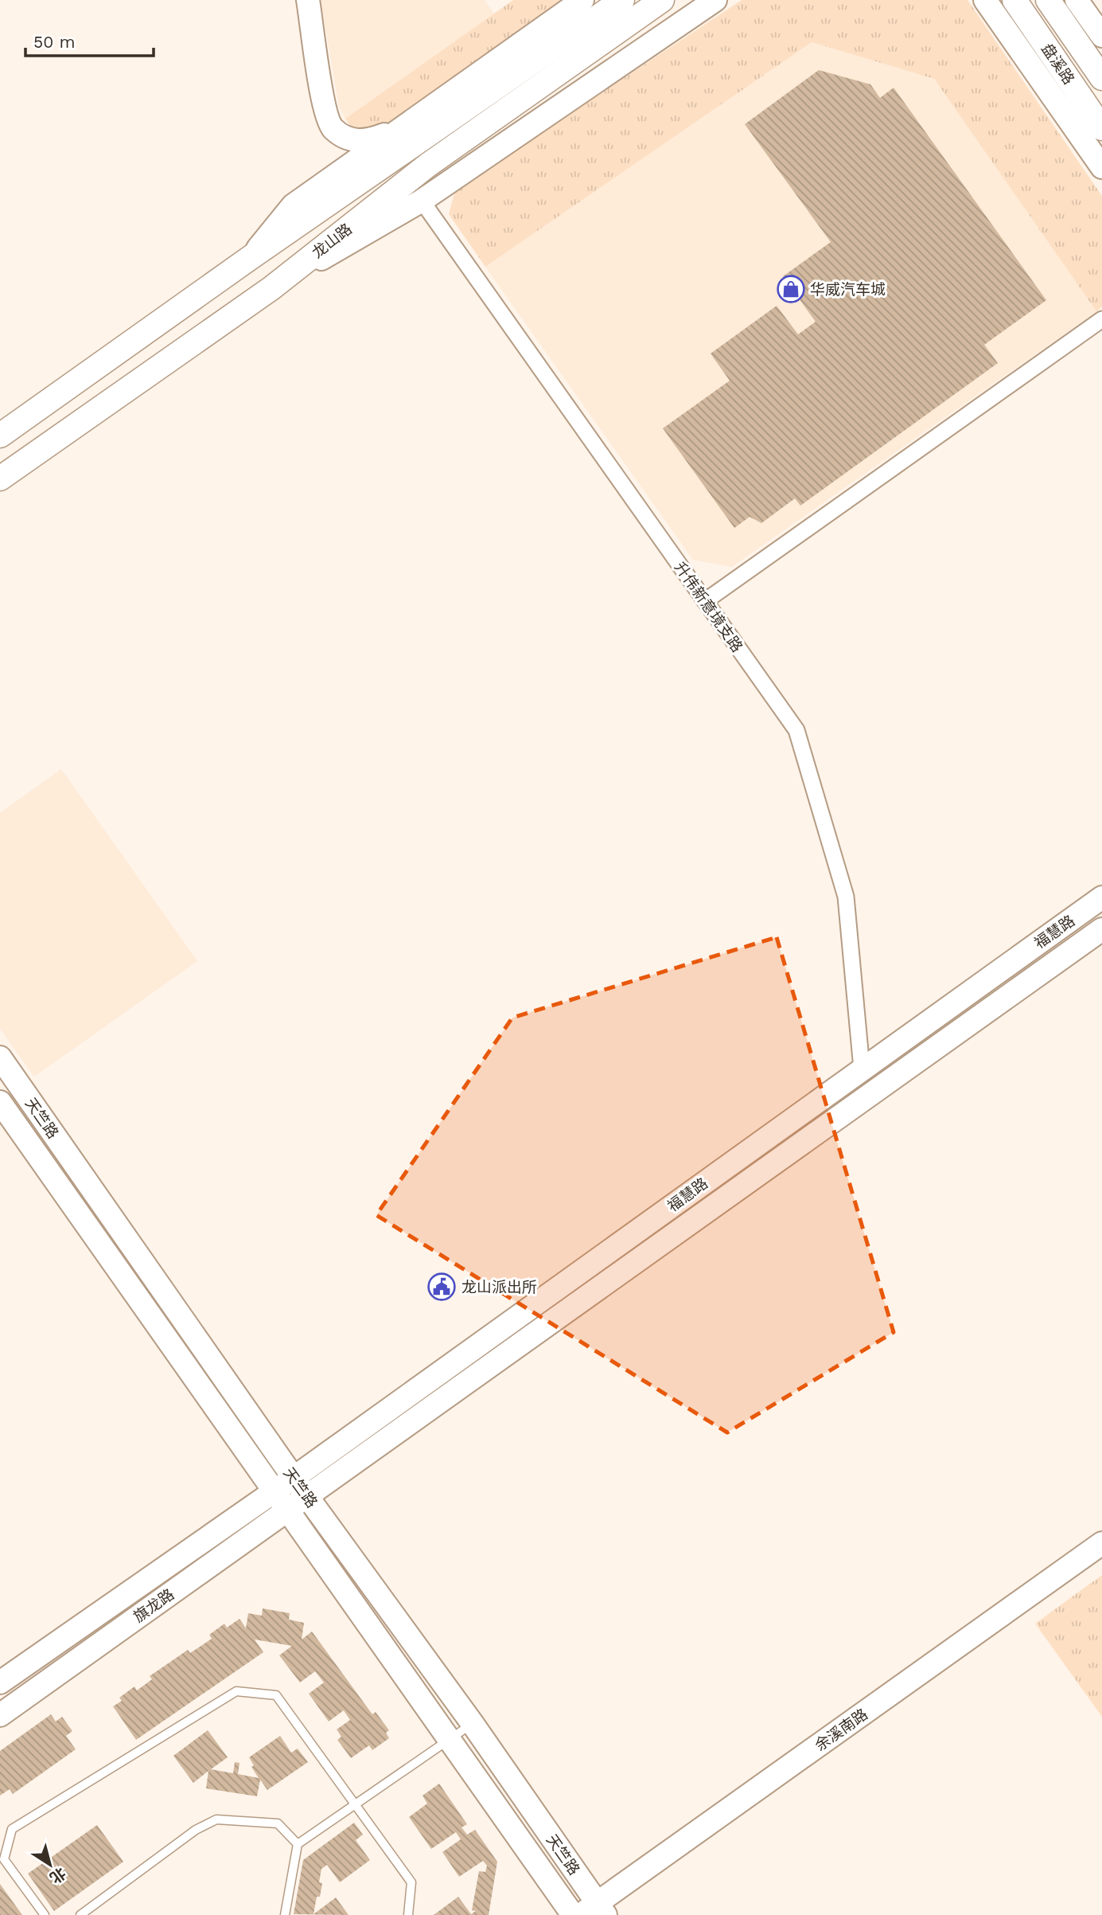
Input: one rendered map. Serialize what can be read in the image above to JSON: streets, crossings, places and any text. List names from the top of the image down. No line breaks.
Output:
{"streets":{"main road":["盘溪路","龙山路","福慧路","天竺路","旗龙路","余溪南路"],"street":["升伟新意境支路"]},"crossings":[["升伟新意境支路","福慧路"],["福慧路","天竺路"],["福慧路","旗龙路"],["天竺路","旗龙路"],["天竺路","余溪南路"]],"places":{"shop":["华威汽车城"],"public building":["龙山派出所"]},"scale_bar":"50 m","north":"bottom right"}
